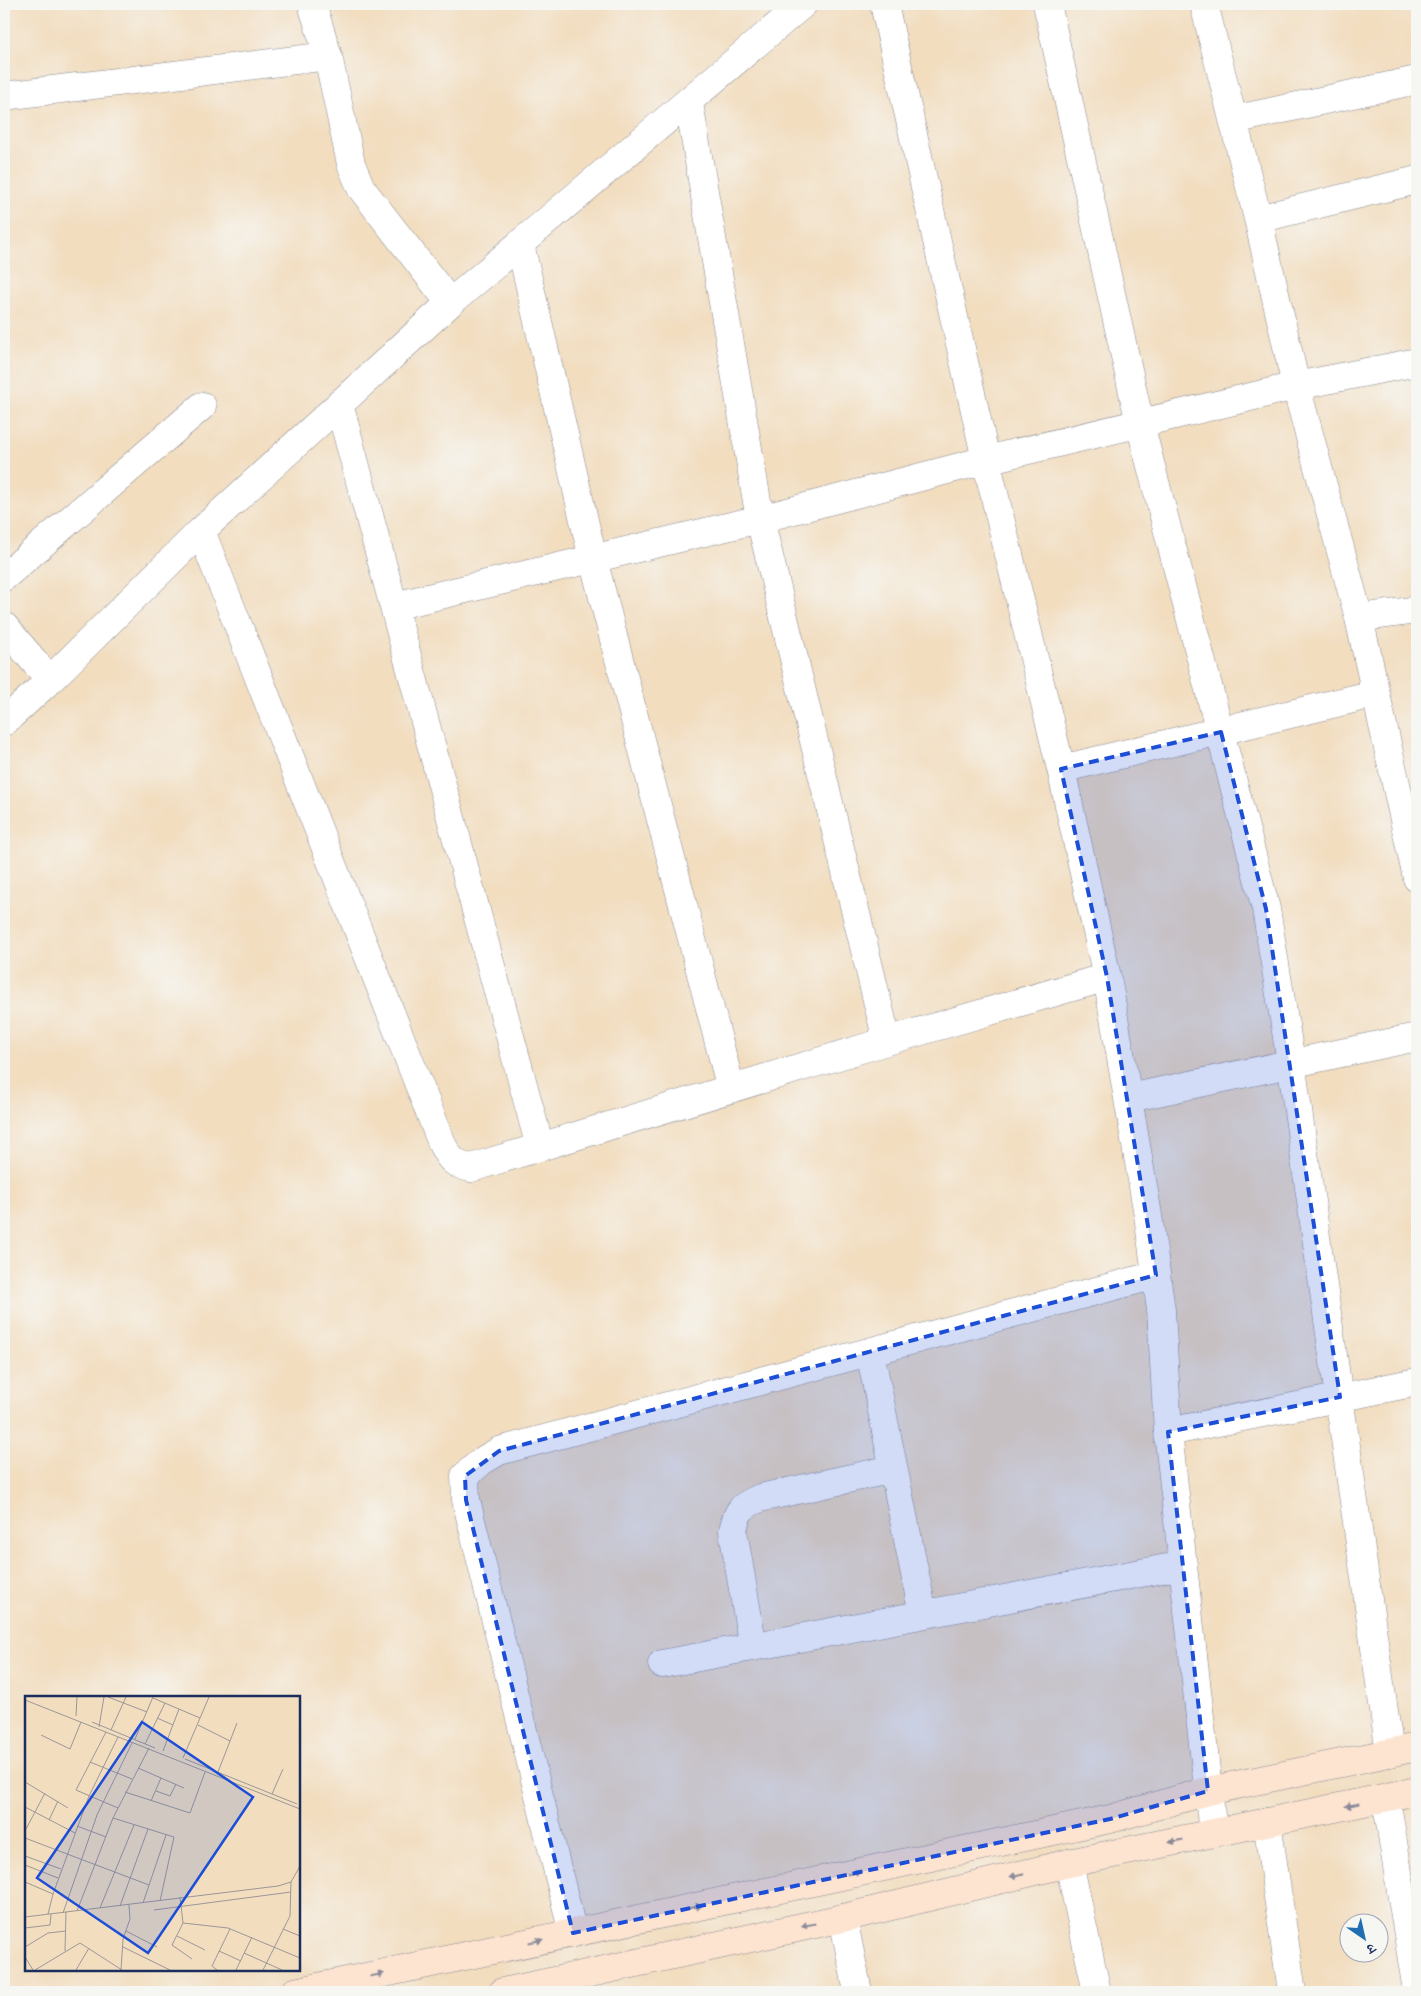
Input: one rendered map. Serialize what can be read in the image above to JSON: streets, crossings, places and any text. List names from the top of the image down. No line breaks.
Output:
{"north":"bottom right"}
